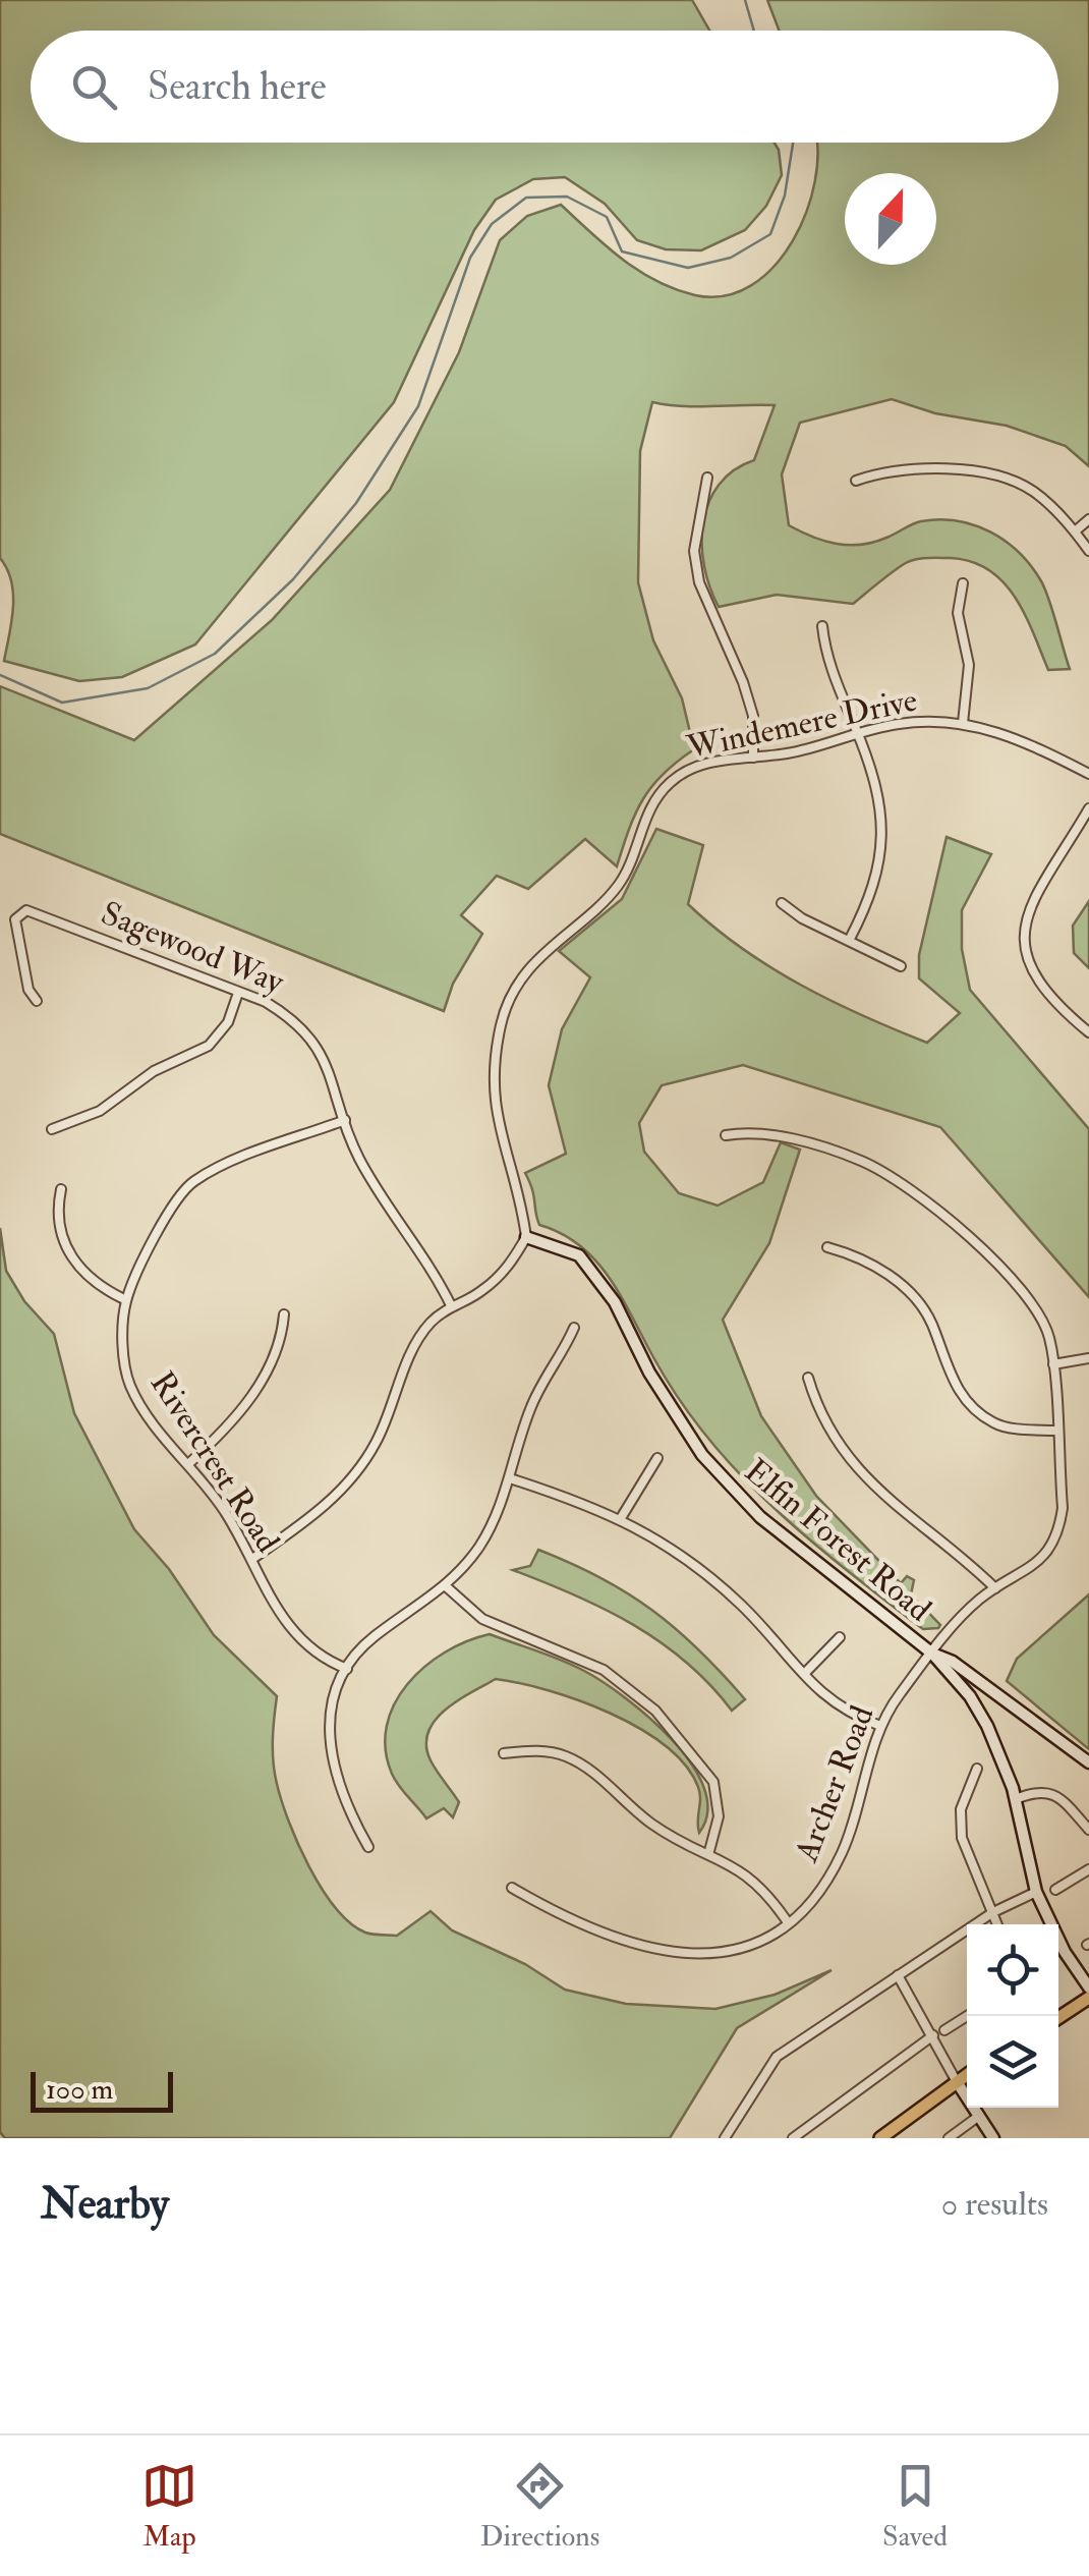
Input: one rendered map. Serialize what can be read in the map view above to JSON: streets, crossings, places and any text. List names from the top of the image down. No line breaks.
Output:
{"streets":{"street":["Windemere Drive","Sagewood Way","Rivercrest Road","Elfin Forest Road","Archer Road"]},"crossings":[["Windemere Drive","Elfin Forest Road"],["Sagewood Way","Rivercrest Road"],["Elfin Forest Road","Archer Road"]],"scale_bar":"100 m","north":"top","page":{"search":"Search here","scale":"100 m","heading":["Nearby","0 results"],"nav":["Map","Directions","Saved"]}}
